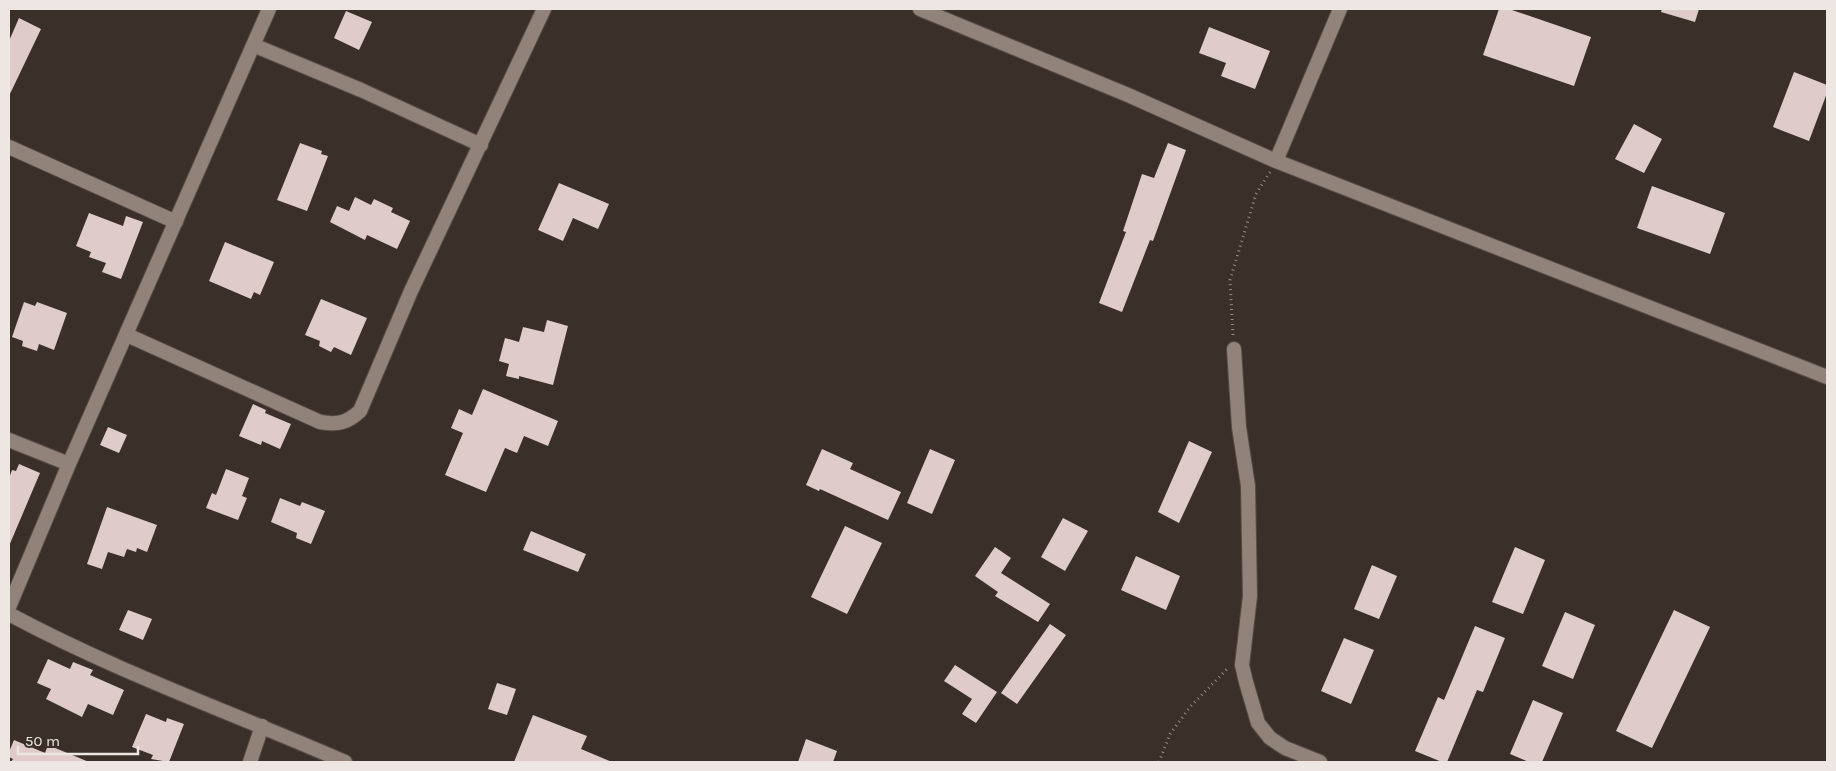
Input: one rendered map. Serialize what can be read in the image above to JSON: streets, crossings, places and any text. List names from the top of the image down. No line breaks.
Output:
{"scale_bar":"50 m"}
